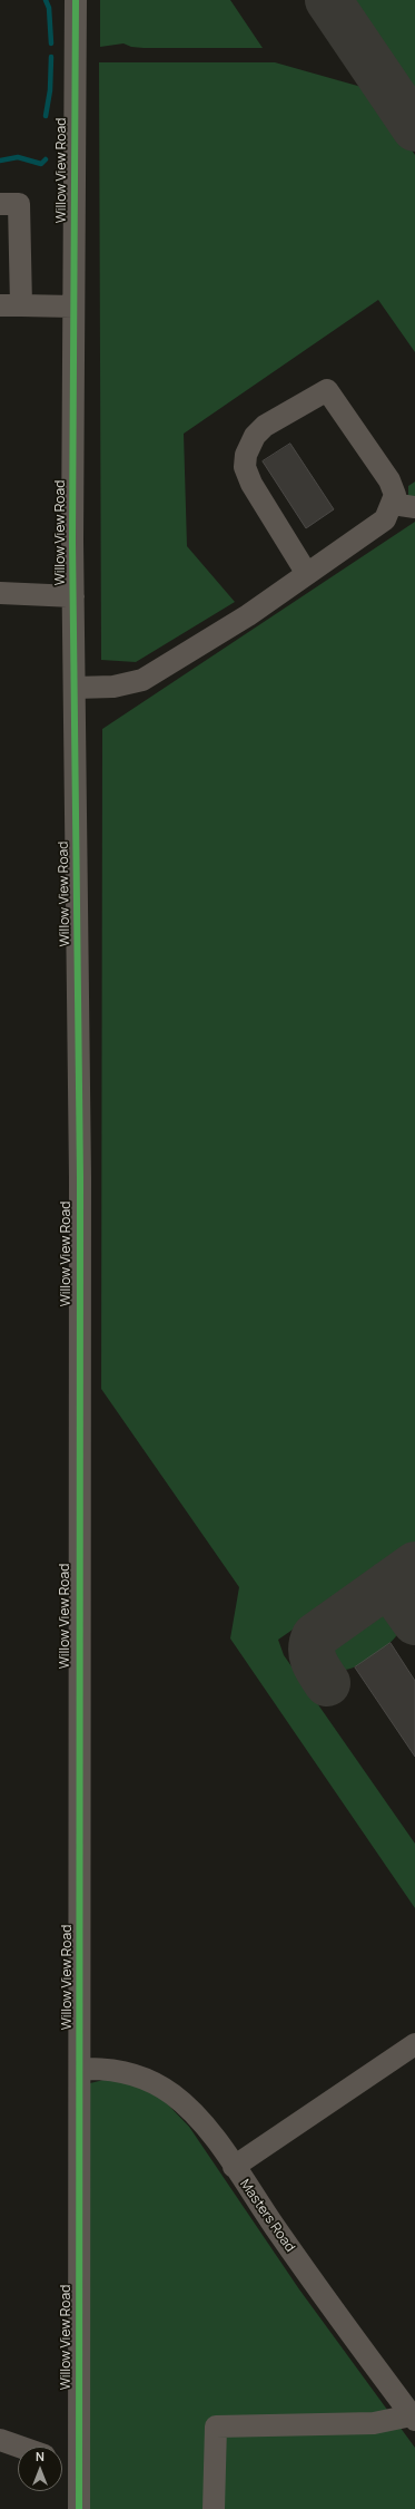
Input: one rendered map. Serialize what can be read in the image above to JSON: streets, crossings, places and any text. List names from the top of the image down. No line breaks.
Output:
{"streets":{"street":["Willow View Road","Masters Road"]},"crossings":[["Willow View Road","Masters Road"]],"north":"top"}
